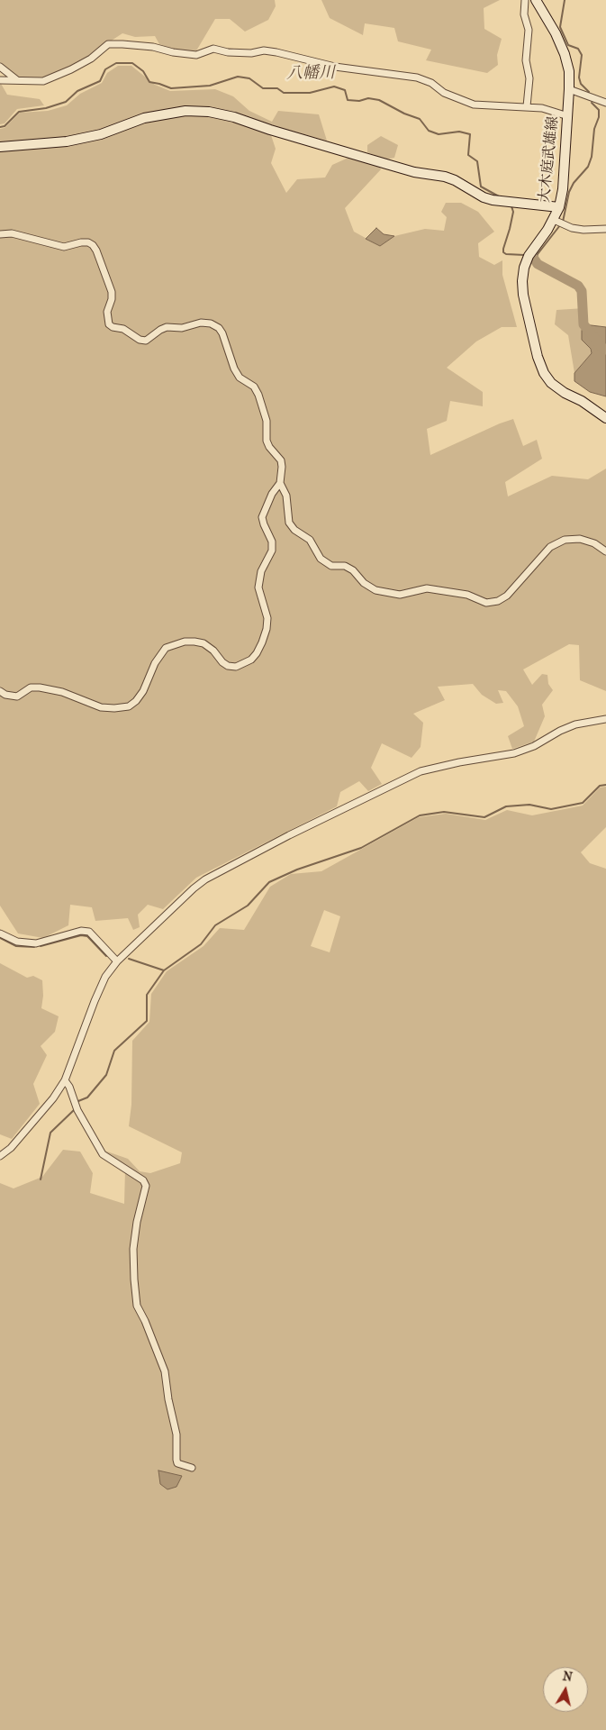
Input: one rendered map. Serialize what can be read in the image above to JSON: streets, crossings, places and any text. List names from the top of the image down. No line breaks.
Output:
{"streets":{"street":["大木庭武雄線"]},"water":["八幡川"],"north":"top"}
